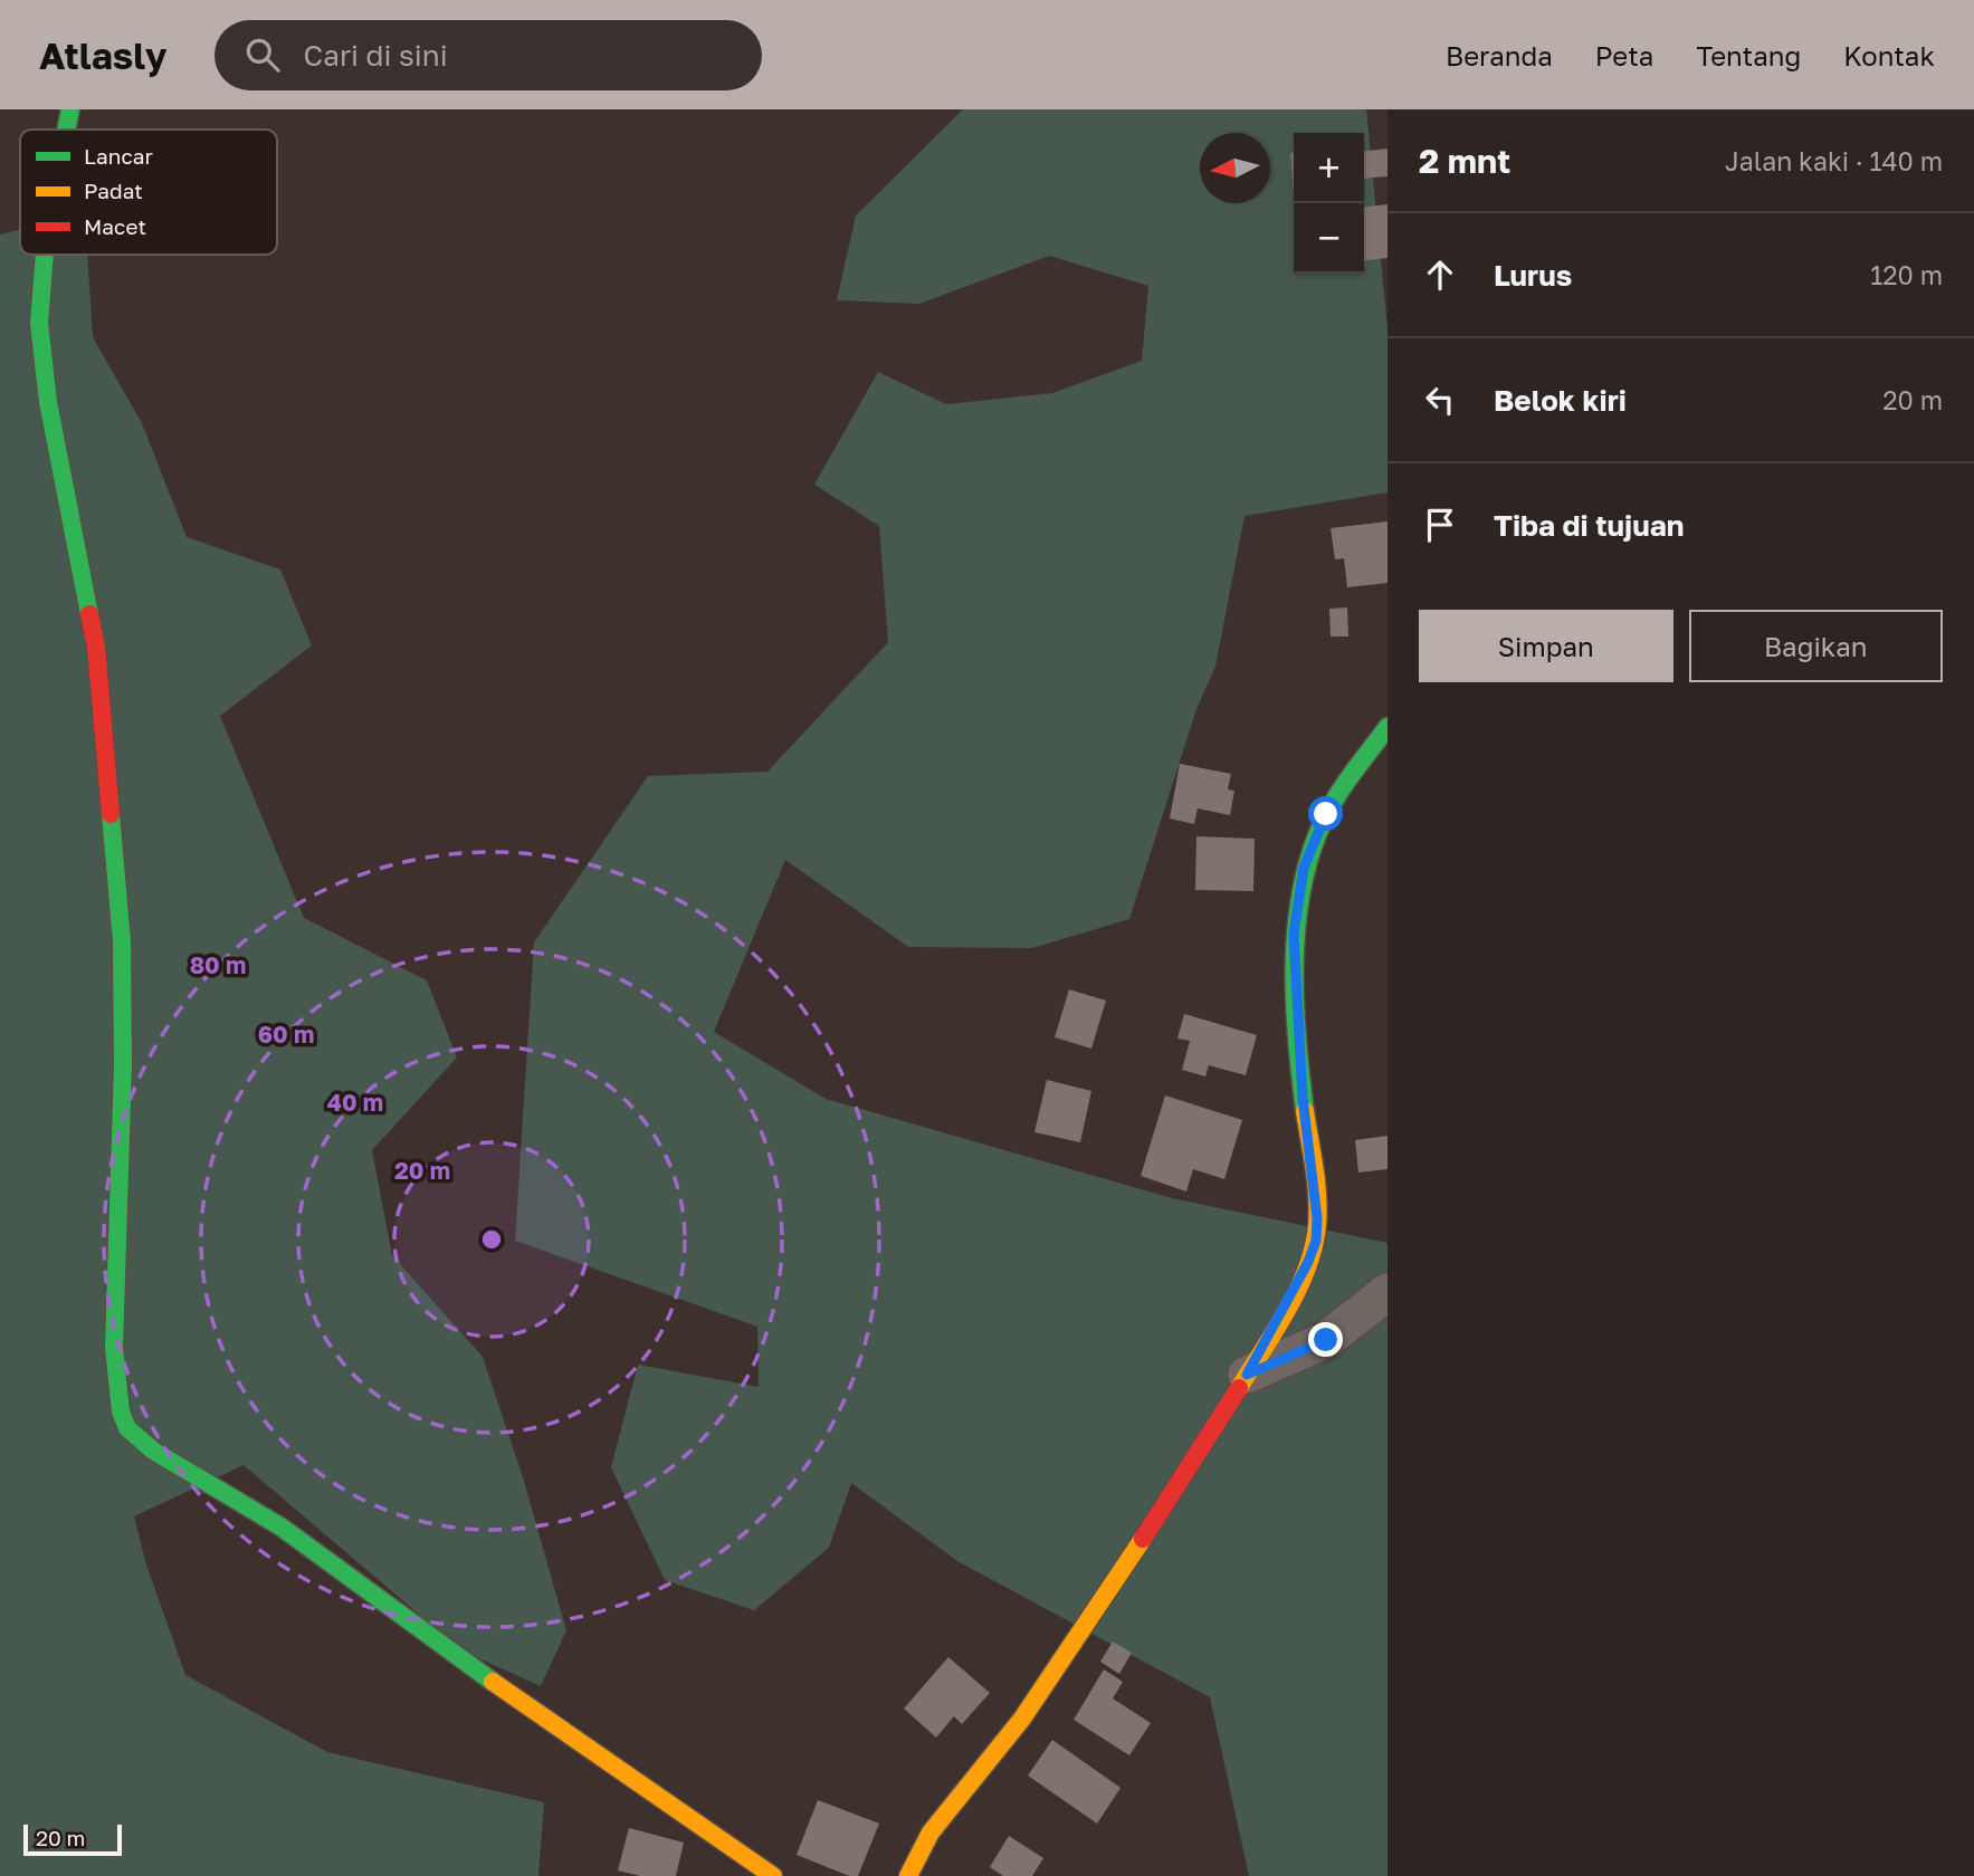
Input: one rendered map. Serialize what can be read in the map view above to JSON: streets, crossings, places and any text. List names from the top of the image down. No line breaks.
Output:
{"legend":["Lancar","Padat","Macet"],"scale_bar":"20 m","north":"left","page":{"header":"Atlasly","search":"Cari di sini","nav":["Beranda","Peta","Tentang","Kontak"],"heading":["2 mnt","Jalan kaki · 140 m"],"map_buttons":["+","−"],"list":[["Lurus","120 m"],["Belok kiri","20 m"],"Tiba di tujuan"],"buttons":["Simpan","Bagikan"],"scale":"20 m"},"rings":["80 m","60 m","40 m","20 m"]}
